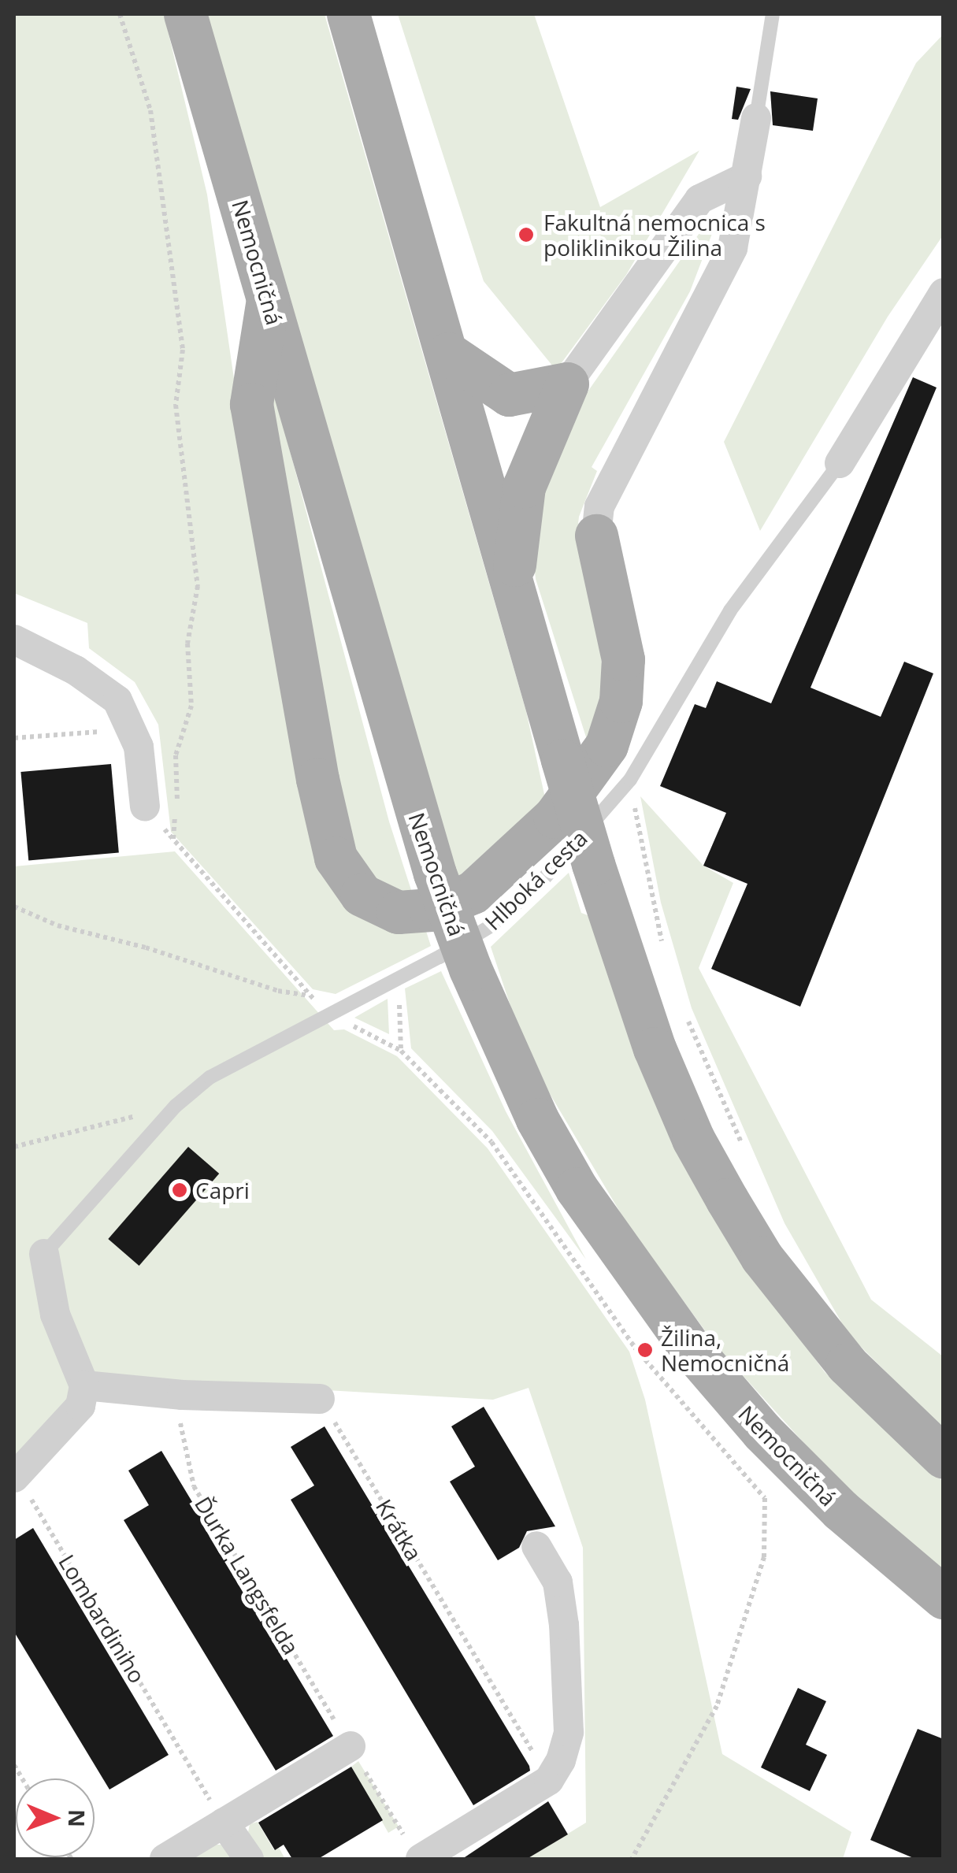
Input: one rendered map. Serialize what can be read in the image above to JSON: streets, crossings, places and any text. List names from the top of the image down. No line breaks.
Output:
{"streets":{"main road":["Nemocničná"],"street":["Hlboká cesta"],"path":["Krátka","Ďurka Langsfelda","Lombardiniho"]},"places":["Fakultná nemocnica s poliklinikou Žilina","Capri","Žilina, Nemocničná"],"north":"right"}
